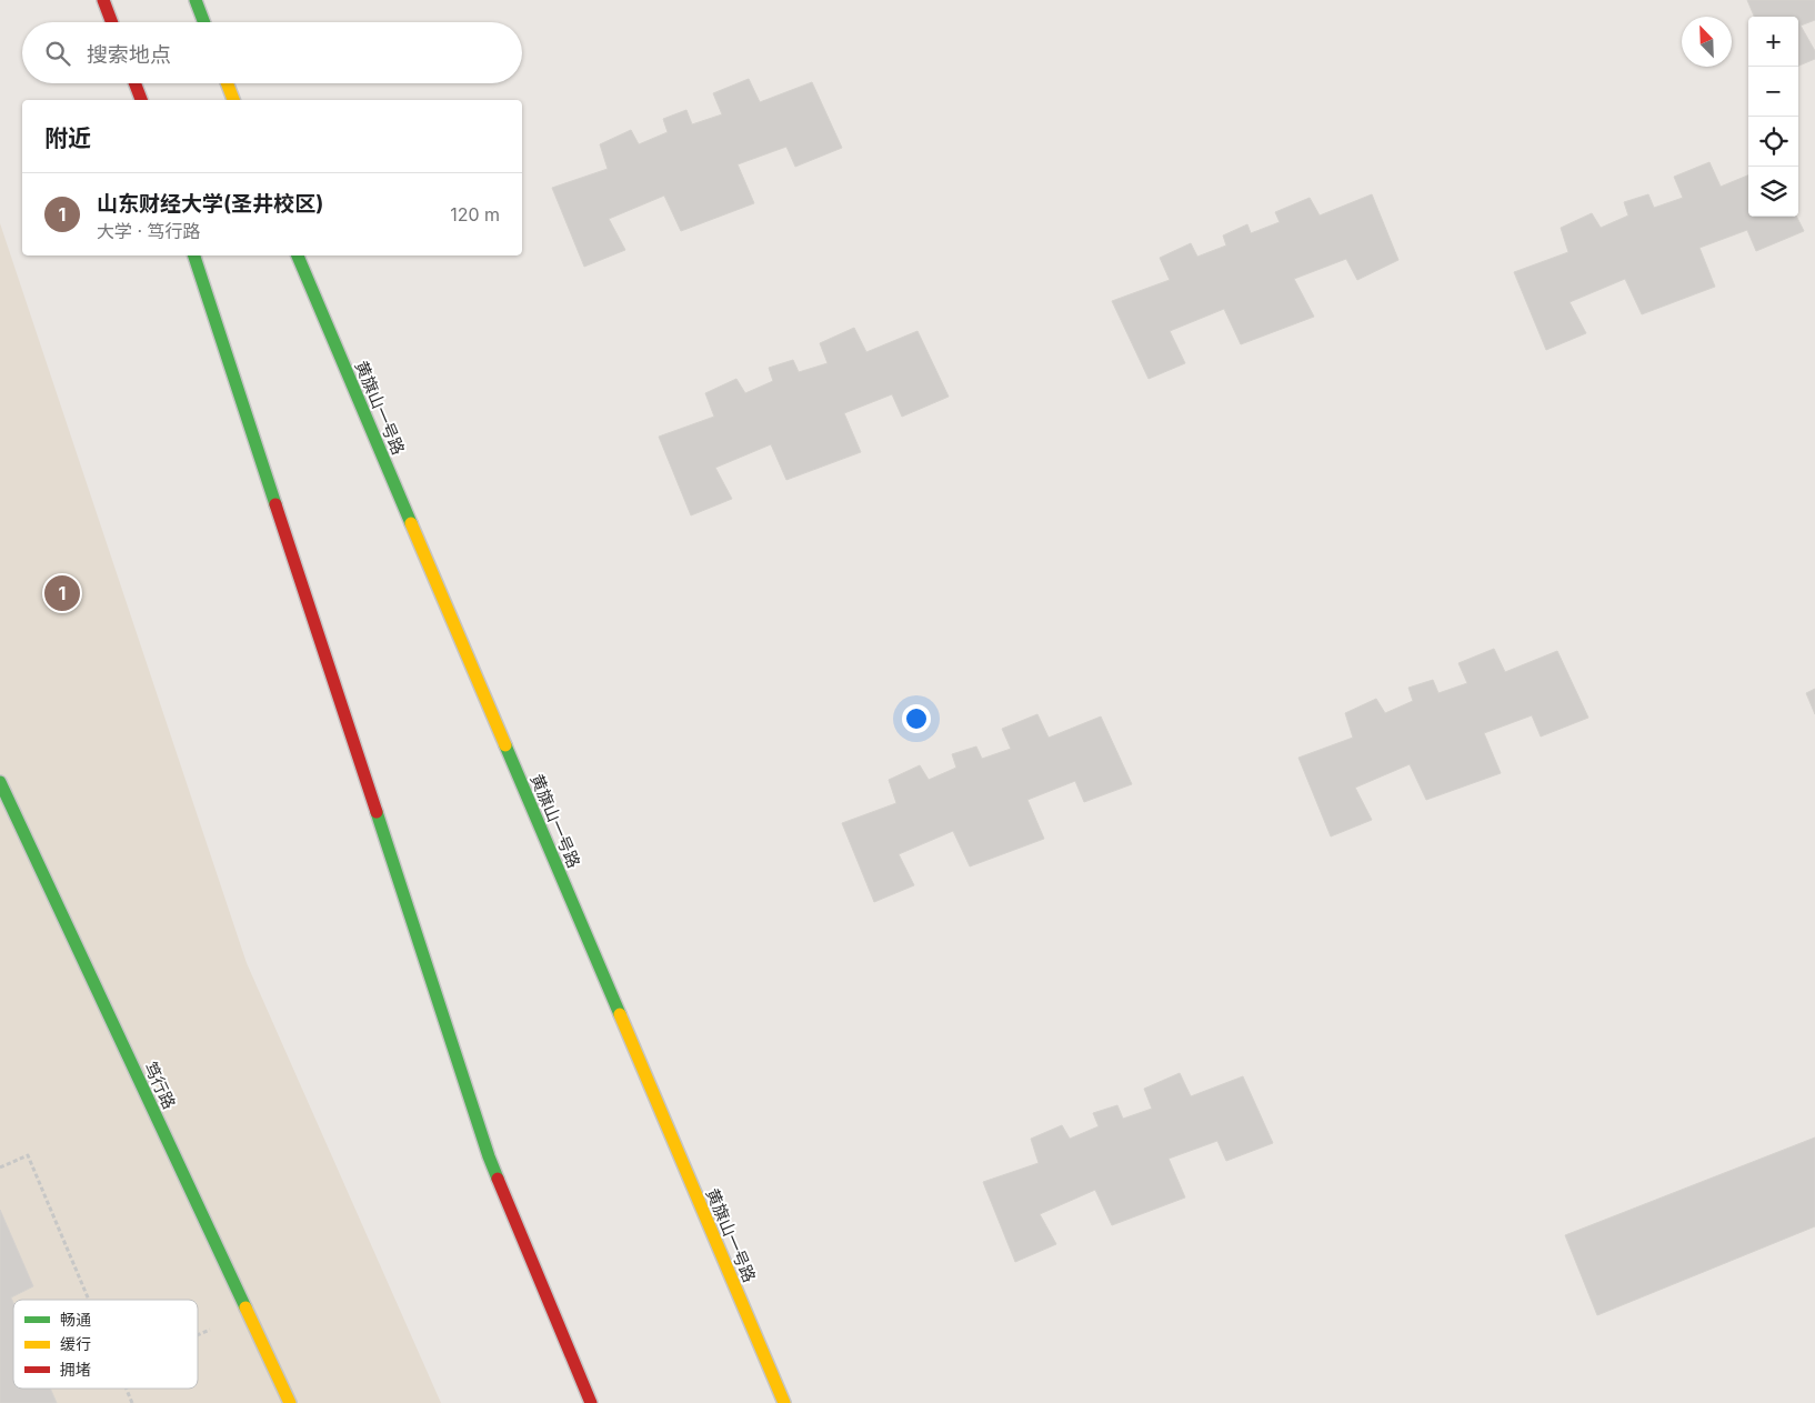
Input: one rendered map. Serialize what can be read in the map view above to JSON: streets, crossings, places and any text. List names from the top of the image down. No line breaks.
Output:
{"streets":{"main road":["黄旗山一号路","笃行路"]},"legend":["畅通","缓行","拥堵"],"north":"top left","page":{"map_buttons":["+","−"],"search":"搜索地点","heading":"附近","list":[{"mark":"1","name":"山东财经大学(圣井校区)","note":"大学 · 笃行路","value":"120 m"}],"pins":"1"}}
